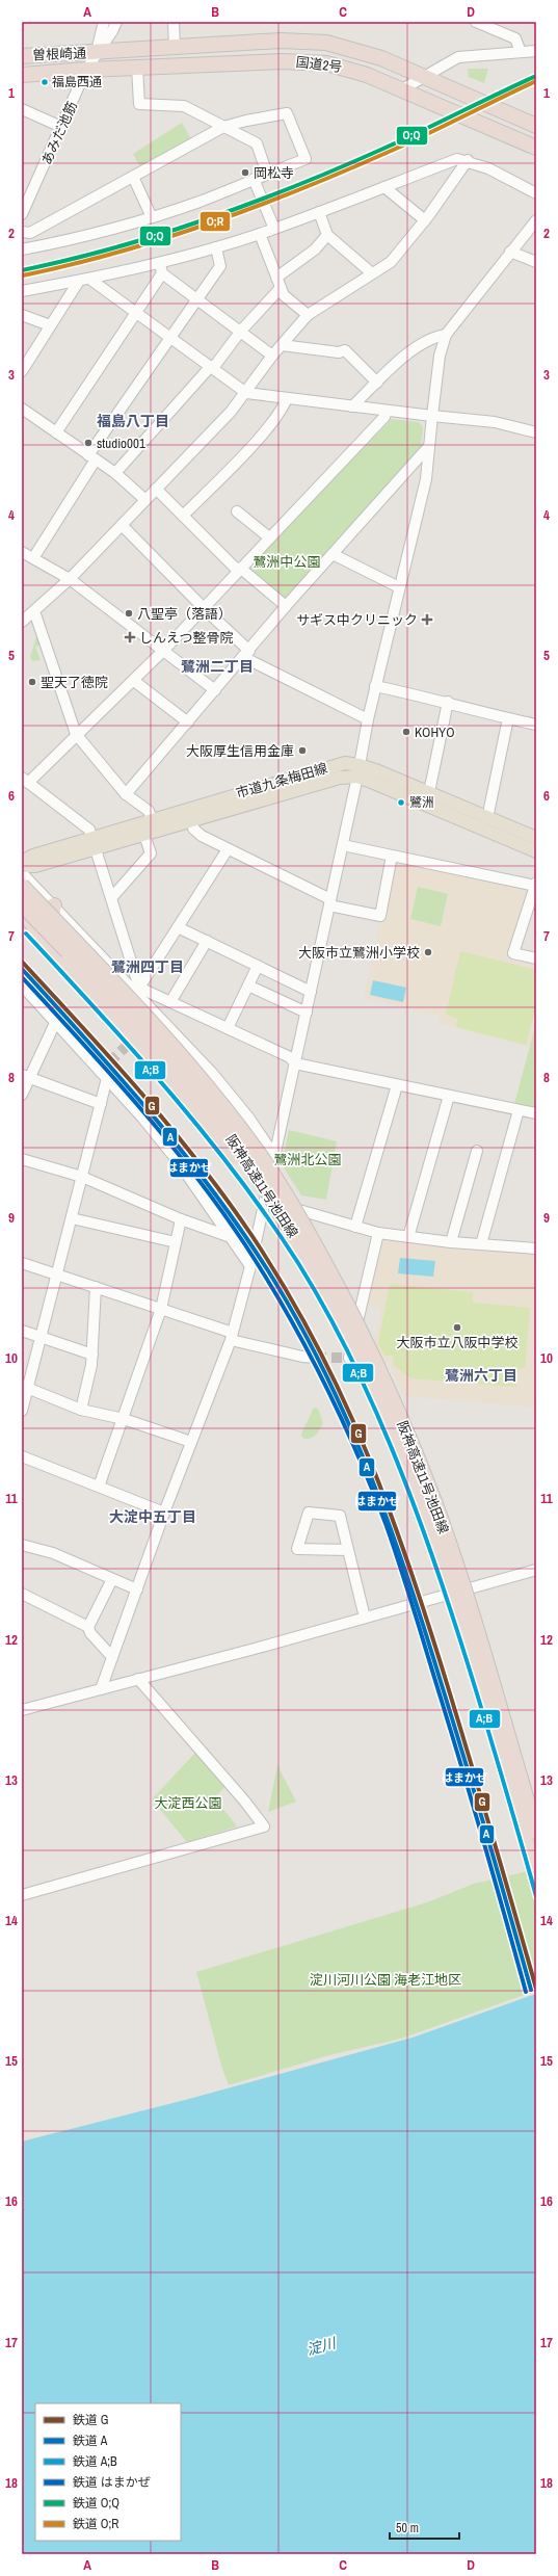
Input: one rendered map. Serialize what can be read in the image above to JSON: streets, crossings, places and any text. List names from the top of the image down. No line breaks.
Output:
{"streets":{"highway":["曽根崎通","国道2号","阪神高速11号池田線"],"main road":["市道九条梅田線"],"street":["あみだ池筋"]},"crossings":[["曽根崎通","国道2号"],["曽根崎通","あみだ池筋"],["国道2号","あみだ池筋"]],"districts":["福島八丁目","鷺洲二丁目","鷺洲四丁目","鷺洲六丁目","大淀中五丁目"],"water":["淀川"],"parks":["鷺洲中公園","鷺洲北公園","大淀西公園","淀川河川公園 海老江地区"],"places":{"other":["福島西通","岡松寺","studio001","八聖亭（落語）","聖天了徳院","KOHYO","大阪厚生信用金庫","鷺洲","大阪市立鷺洲小学校","大阪市立八阪中学校"],"health":["サギス中クリニック","しんえつ整骨院"]},"lines":["rail line O;Q","rail line O;R","rail line A;B","rail line G","rail line A","rail line はまかぜ"],"legend":["鉄道 G","鉄道 A","鉄道 A;B","鉄道 はまかぜ","鉄道 O;Q","鉄道 O;R"],"scale_bar":"50 m","grid":{"columns":["A","B","C","D"],"rows":["1","2","3","4","5","6","7","8","9","10","11","12","13","14","15","16","17","18"]}}
